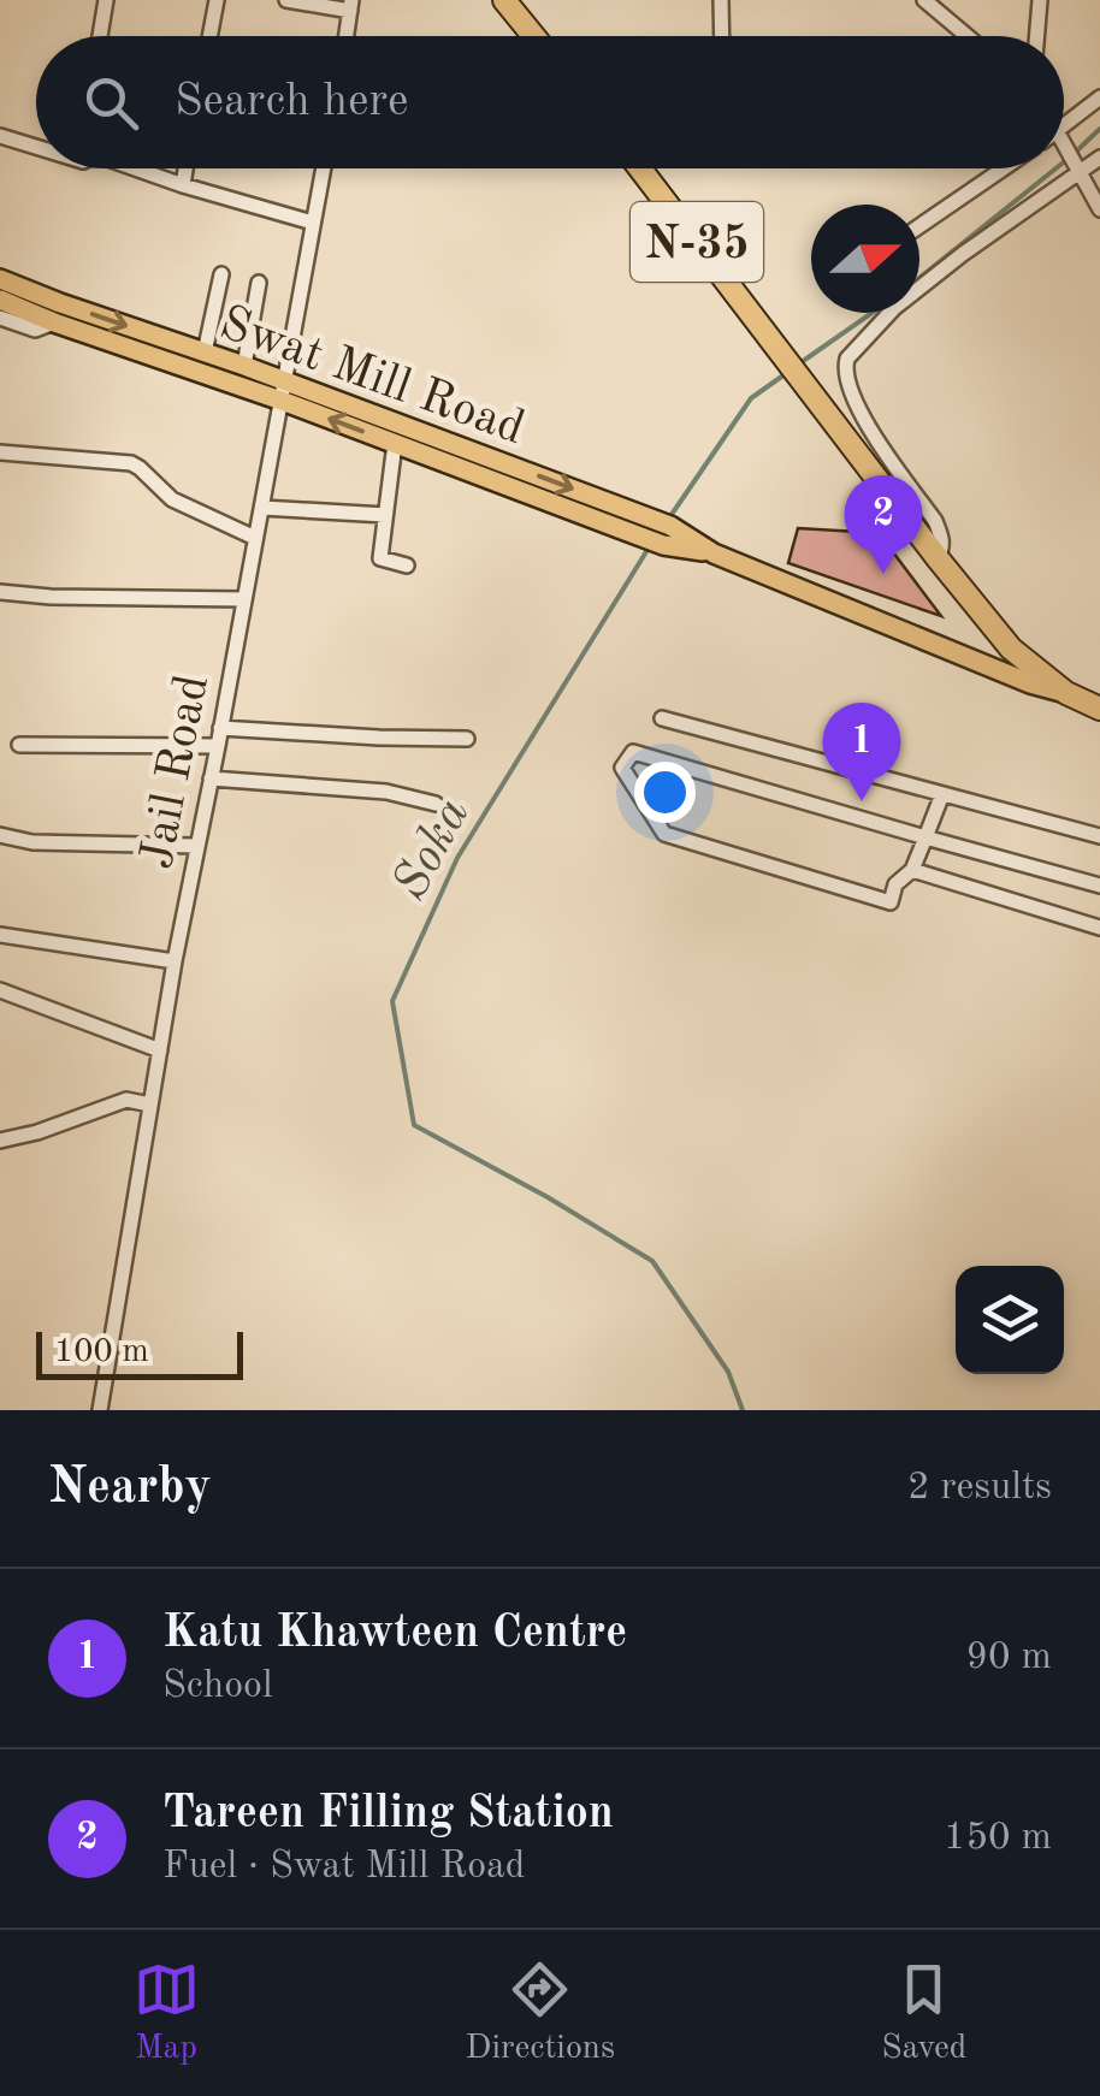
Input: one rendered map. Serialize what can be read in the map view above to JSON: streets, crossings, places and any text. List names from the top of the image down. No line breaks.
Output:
{"streets":{"highway":["N-35"],"main road":["Swat Mill Road"],"street":["Jail Road"]},"crossings":[["N-35","Swat Mill Road"],["Swat Mill Road","Jail Road"]],"water":["Soka"],"scale_bar":"100 m","north":"right","page":{"search":"Search here","pins":["2","1"],"scale":"100 m","heading":["Nearby","2 results"],"list":[{"mark":"1","name":"Katu Khawteen Centre","note":"School","value":"90 m"},{"mark":"2","name":"Tareen Filling Station","note":"Fuel · Swat Mill Road","value":"150 m"}],"nav":["Map","Directions","Saved"]}}
